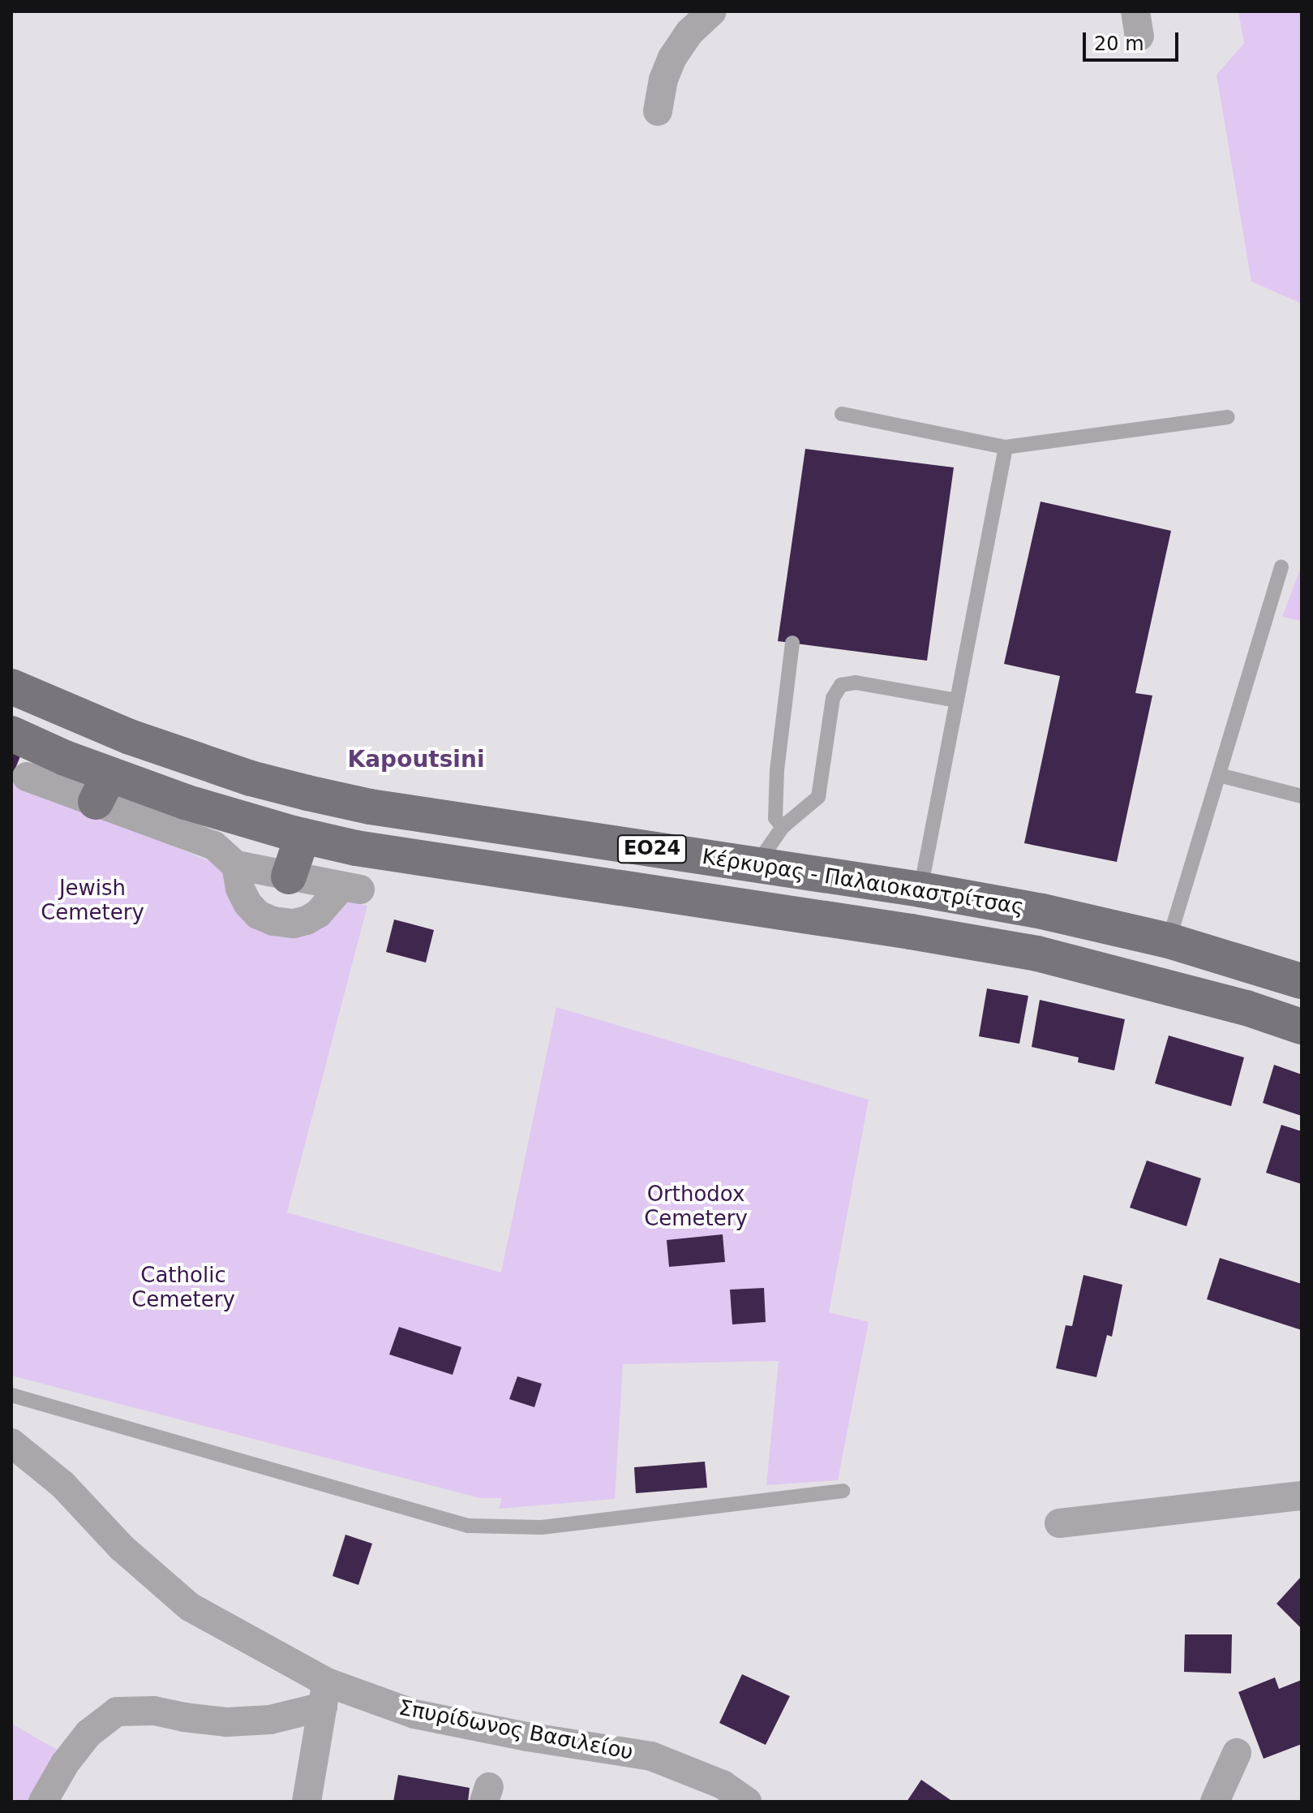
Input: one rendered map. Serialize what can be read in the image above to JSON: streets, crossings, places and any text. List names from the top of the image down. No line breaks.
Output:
{"streets":{"main road":["ΕΟ24","Κέρκυρας - Παλαιοκαστρίτσας"],"street":["Σπυρίδωνος Βασιλείου"]},"districts":["Kapoutsini"],"parks":["Jewish Cemetery","Orthodox Cemetery","Catholic Cemetery"],"scale_bar":"20 m"}
